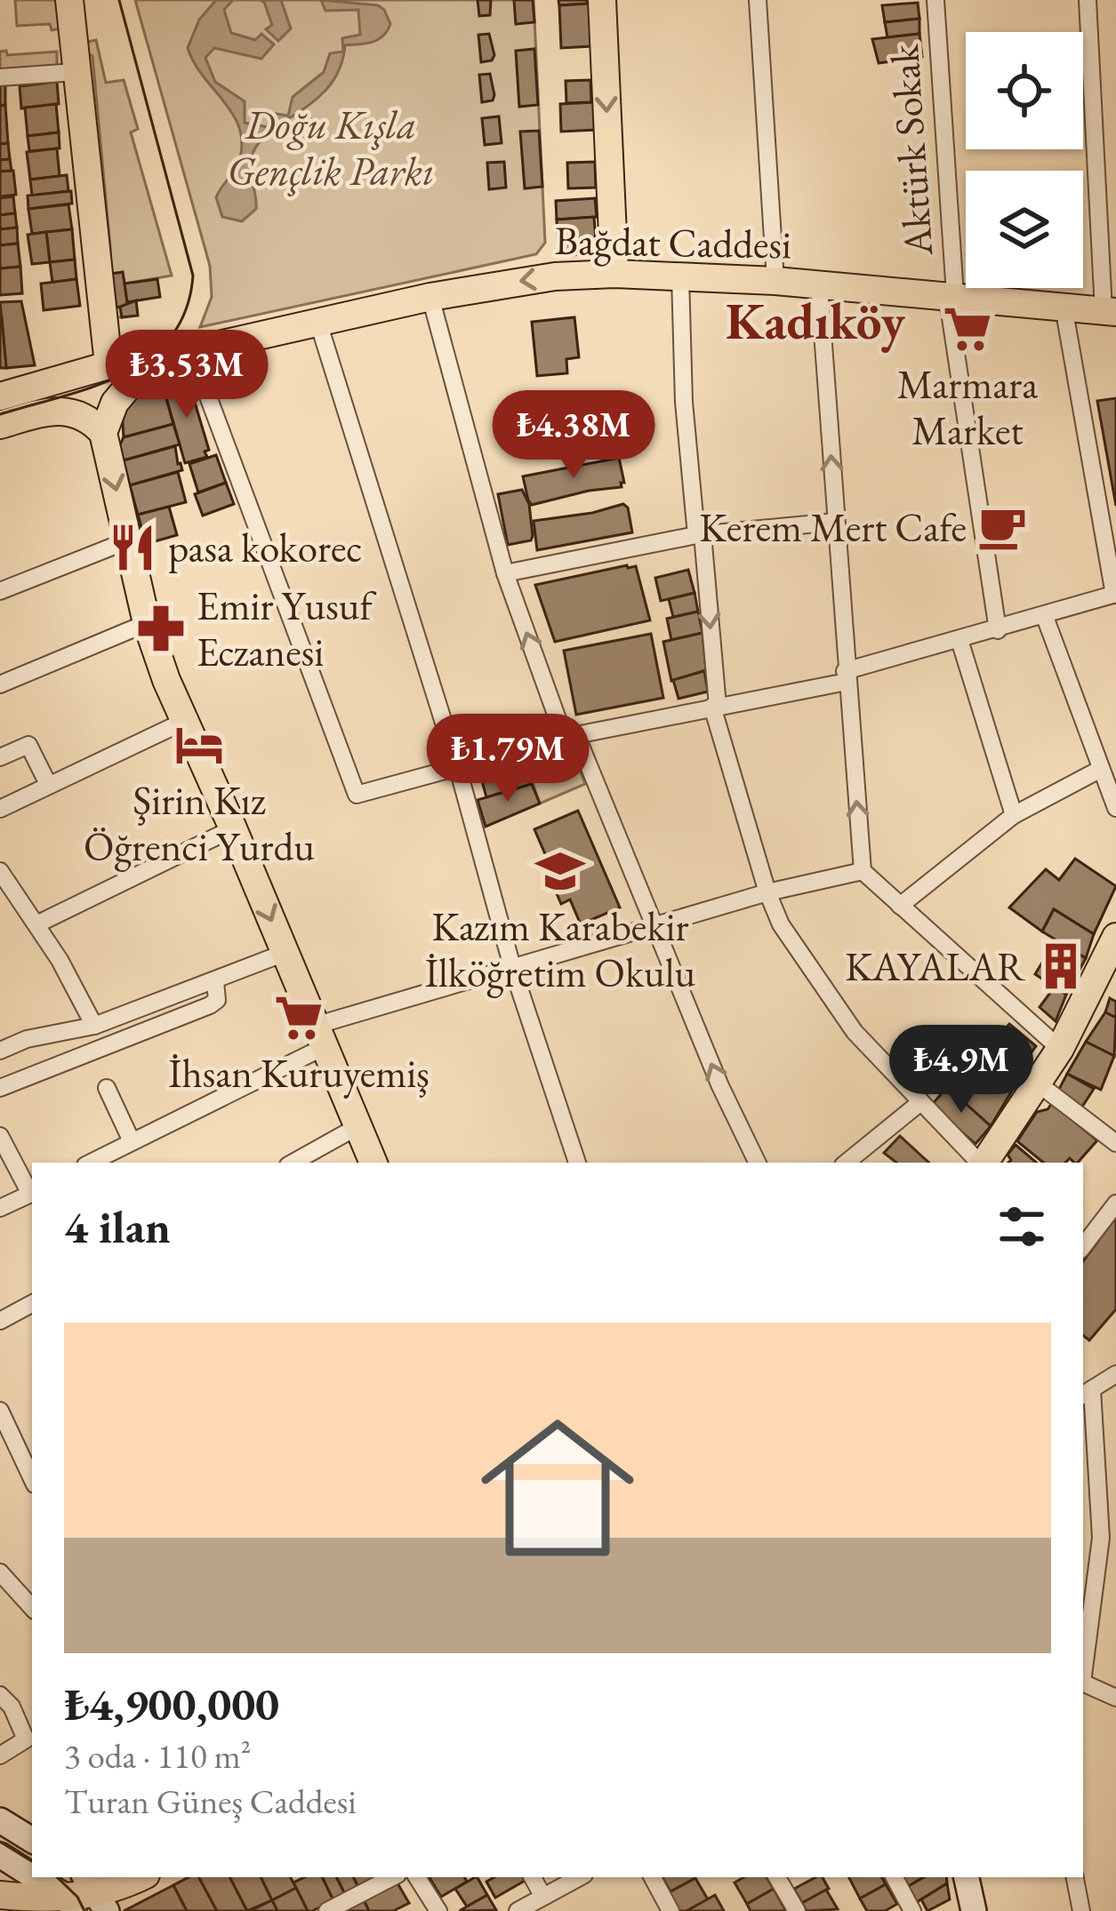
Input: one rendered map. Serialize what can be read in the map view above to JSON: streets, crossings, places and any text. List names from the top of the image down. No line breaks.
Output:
{"streets":{"main road":["Bağdat Caddesi"],"street":["Aktürk Sokak"]},"crossings":[["Aktürk Sokak","Bağdat Caddesi"]],"districts":["Kadıköy"],"parks":["Doğu Kışla Gençlik Parkı"],"places":{"supermarket":["Marmara Market","İhsan Kuruyemiş"],"cafe":["Kerem Mert Cafe"],"restaurant":["pasa kokorec"],"pharmacy":["Emir Yusuf Eczanesi"],"hotel":["Şirin Kız Öğrenci Yurdu"],"school or university":["Kazım Karabekir İlköğretim Okulu"],"building":["KAYALAR"]},"page":{"price":["₺3.53M","₺4.38M","₺1.79M","₺4.9M"],"heading":"4 ilan","list":[{"name":"₺4,900,000","note":"3 oda · 110 m² · Turan Güneş Caddesi"}]}}
